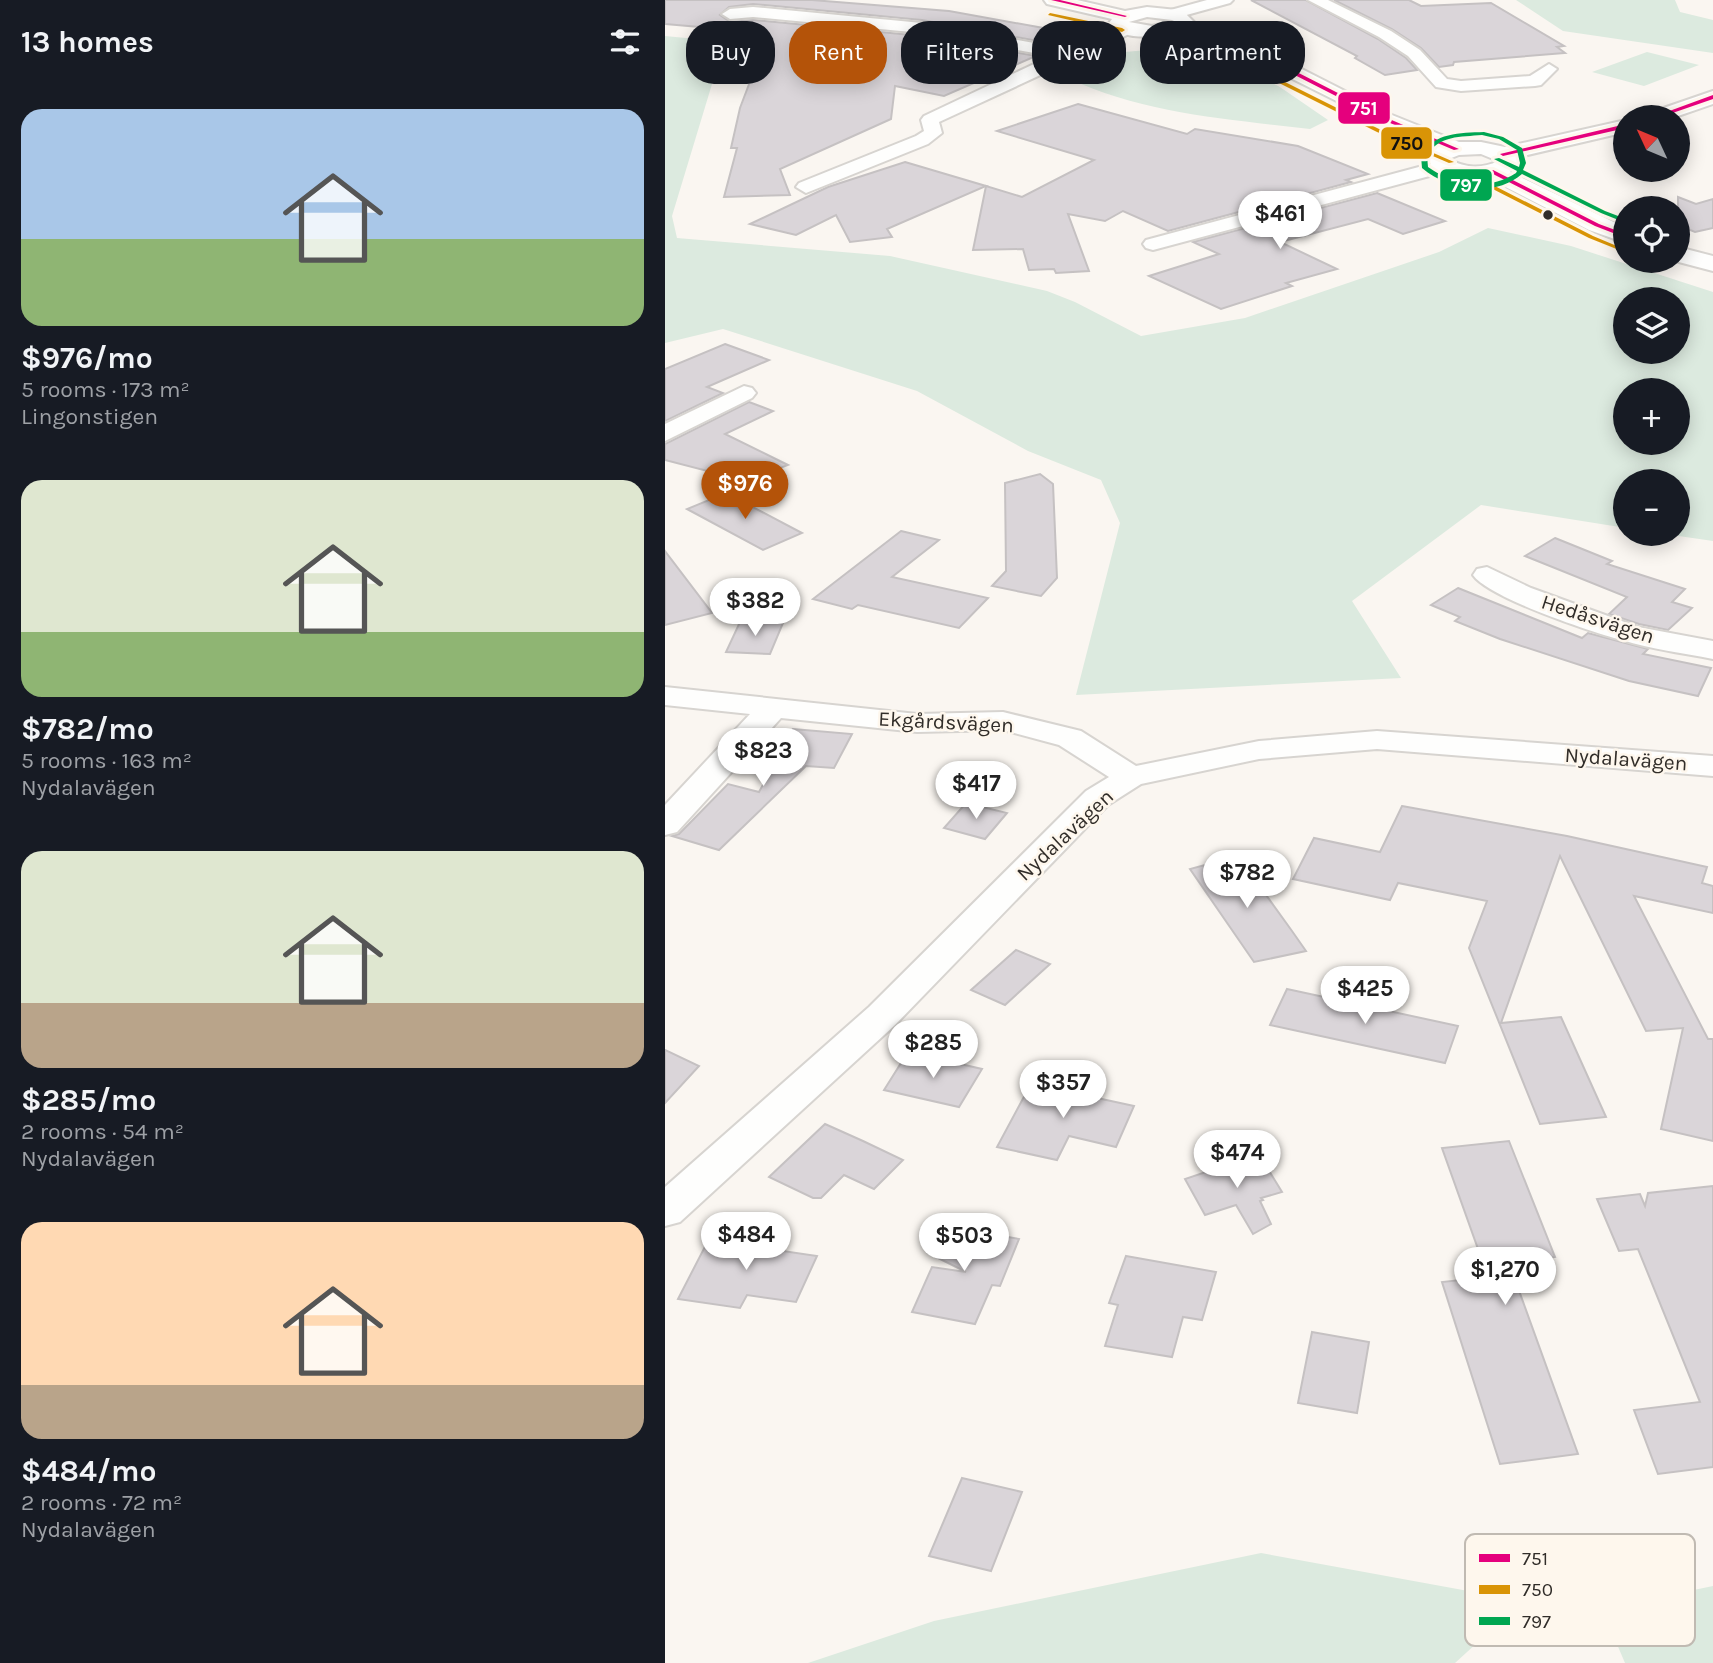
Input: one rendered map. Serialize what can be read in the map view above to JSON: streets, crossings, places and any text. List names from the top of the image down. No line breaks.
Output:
{"streets":{"street":["Hedåsvägen","Ekgårdsvägen","Nydalavägen"]},"crossings":[["Ekgårdsvägen","Nydalavägen"]],"lines":["transit line 751","transit line 750","transit line 797"],"legend":["751","750","797"],"north":"top left","page":{"heading":"13 homes","chip":["Buy","Rent","Filters","New","Apartment"],"list":[{"name":"$976/mo","note":"5 rooms · 173 m² · Lingonstigen"},{"name":"$782/mo","note":"5 rooms · 163 m² · Nydalavägen"},{"name":"$285/mo","note":"2 rooms · 54 m² · Nydalavägen"},{"name":"$484/mo","note":"2 rooms · 72 m² · Nydalavägen"}],"map_buttons":["+","−"],"price":["$461","$976","$382","$823","$417","$782","$425","$285","$357","$474","$484","$503","$1,270"]}}
